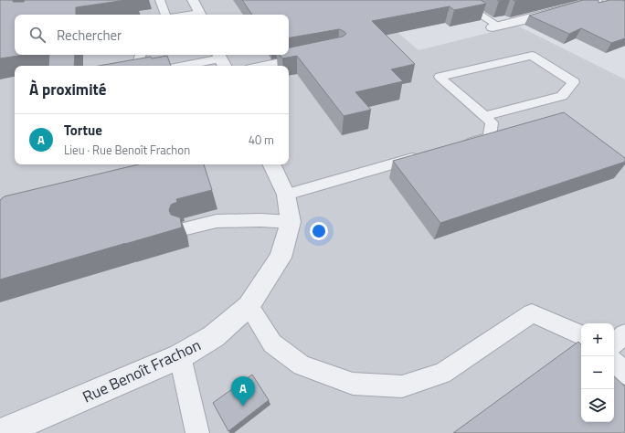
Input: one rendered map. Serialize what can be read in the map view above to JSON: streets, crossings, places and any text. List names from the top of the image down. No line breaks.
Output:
{"streets":{"street":["Rue Benoît Frachon"]},"page":{"search":"Rechercher","heading":"À proximité","list":[{"mark":"A","name":"Tortue","note":"Lieu · Rue Benoît Frachon","value":"40 m"}],"map_buttons":["+","−"],"pins":"A"}}
